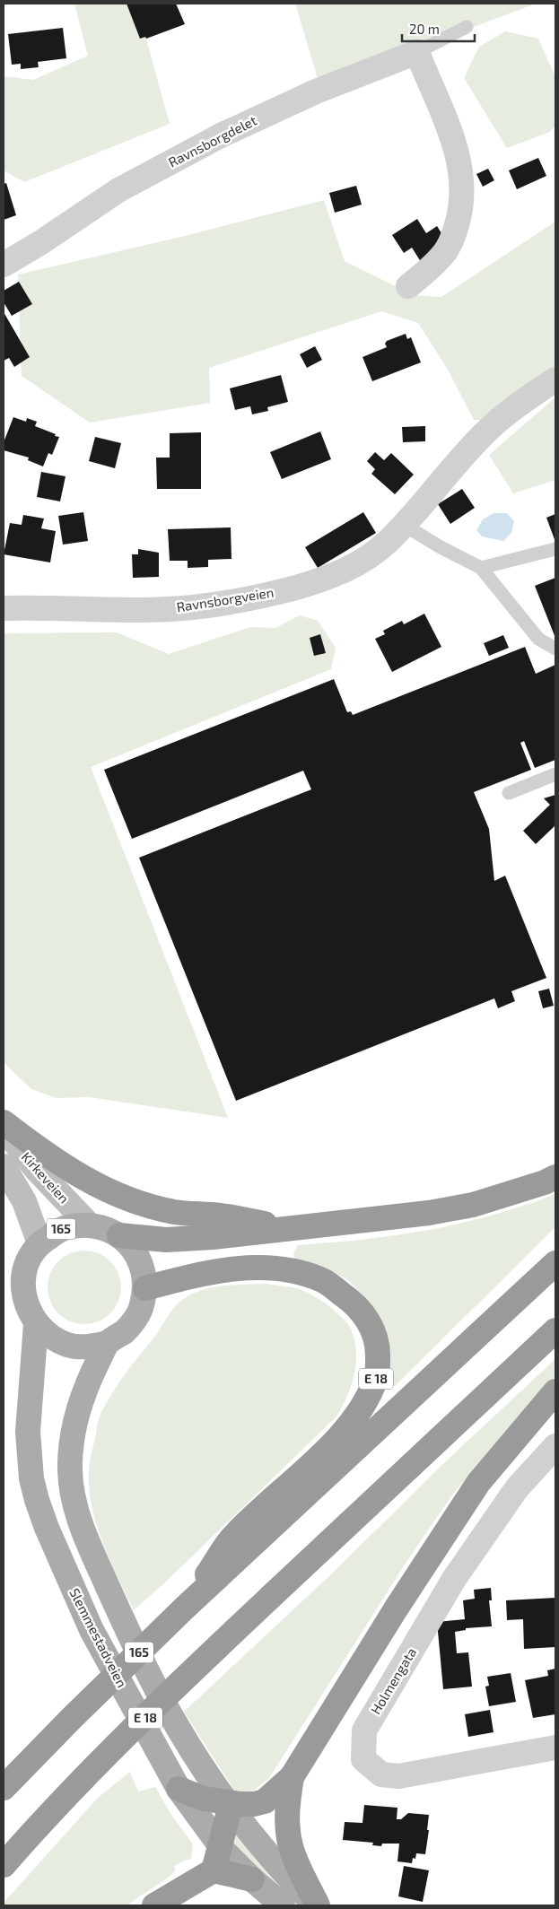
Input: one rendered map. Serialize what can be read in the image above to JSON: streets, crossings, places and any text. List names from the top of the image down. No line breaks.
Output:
{"streets":{"highway":["E 18"],"main road":["Kirkeveien","165","Slemmestadveien"],"street":["Ravnsborgdelet","Ravnsborgveien","Holmengata"]},"crossings":[["Kirkeveien","165"],["Kirkeveien","E 18"],["Kirkeveien","Slemmestadveien"],["165","E 18"],["165","Slemmestadveien"],["E 18","Slemmestadveien"]],"scale_bar":"20 m"}
